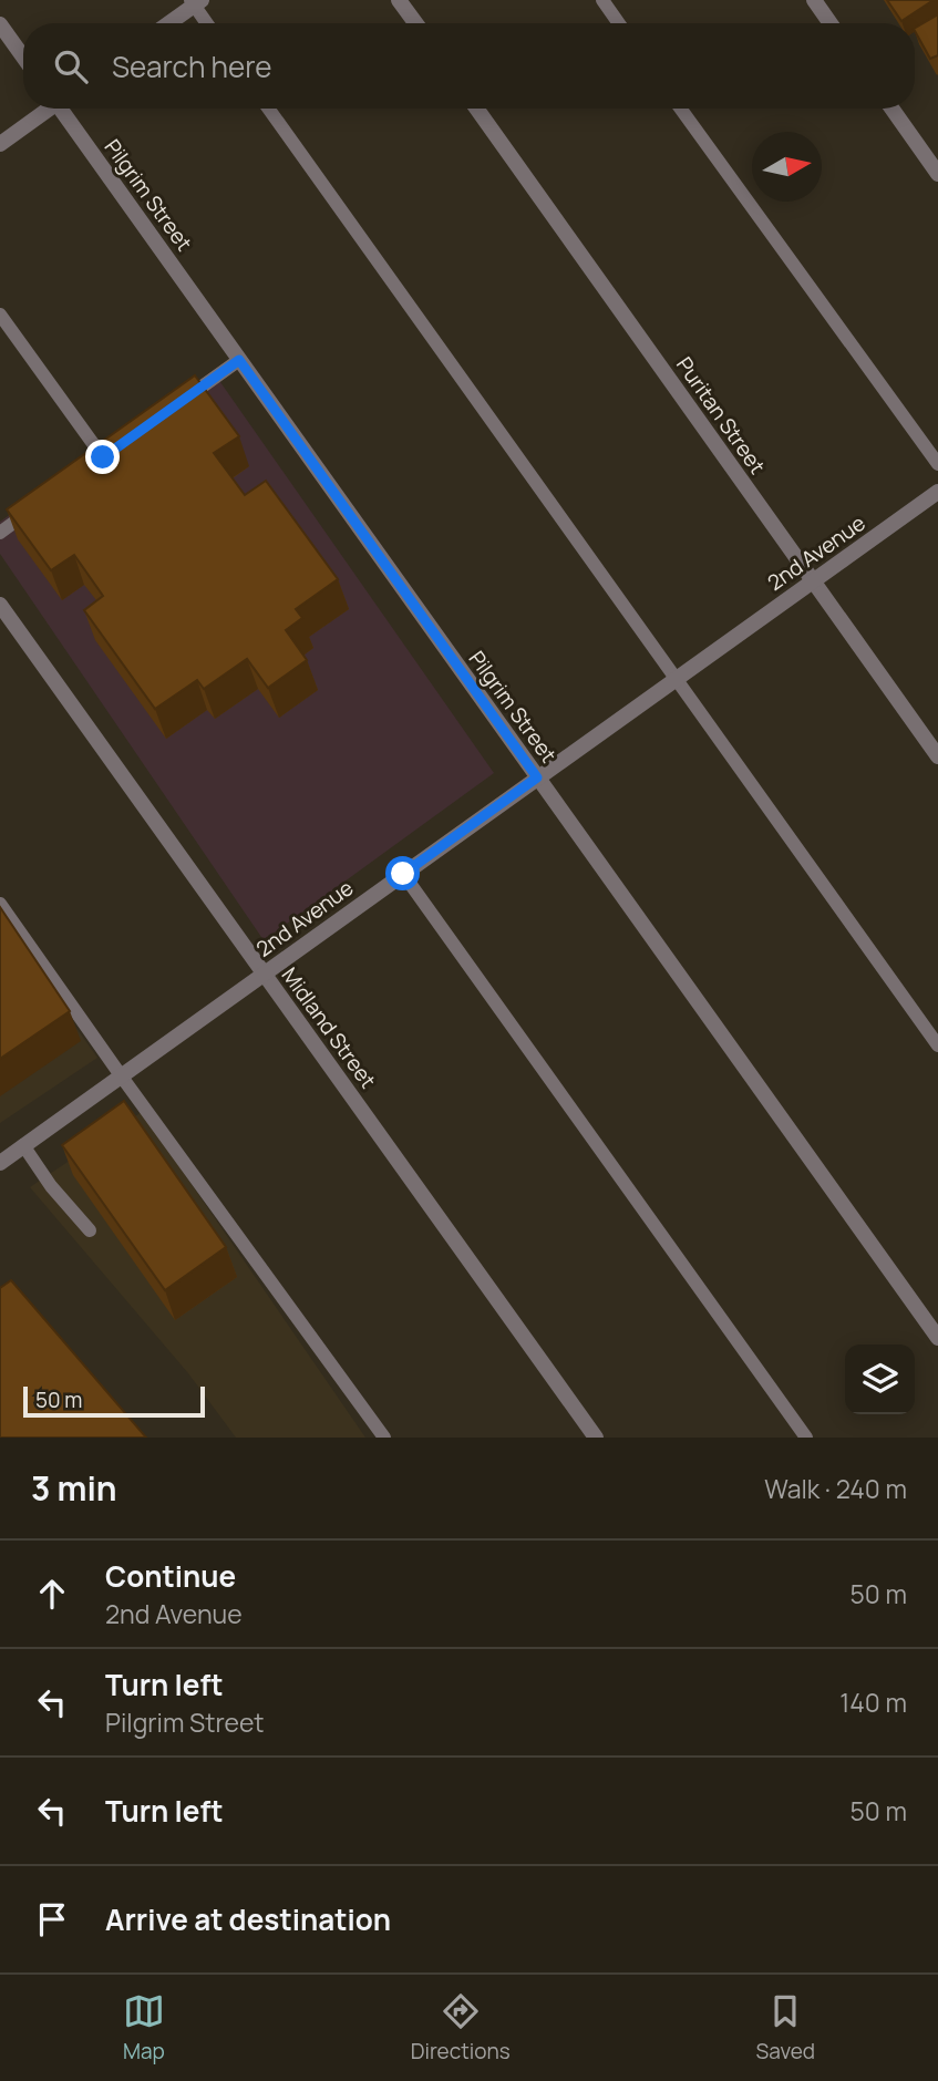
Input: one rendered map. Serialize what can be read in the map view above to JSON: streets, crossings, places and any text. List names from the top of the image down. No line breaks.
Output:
{"streets":{"street":["Pilgrim Street","Puritan Street","2nd Avenue","Midland Street"]},"crossings":[["Pilgrim Street","2nd Avenue"],["Puritan Street","2nd Avenue"],["2nd Avenue","Midland Street"]],"scale_bar":"50 m","north":"right","page":{"search":"Search here","scale":"50 m","heading":["3 min","Walk · 240 m"],"list":[["Continue","2nd Avenue","50 m"],["Turn left","Pilgrim Street","140 m"],["Turn left","50 m"],"Arrive at destination"],"nav":["Map","Directions","Saved"]}}
